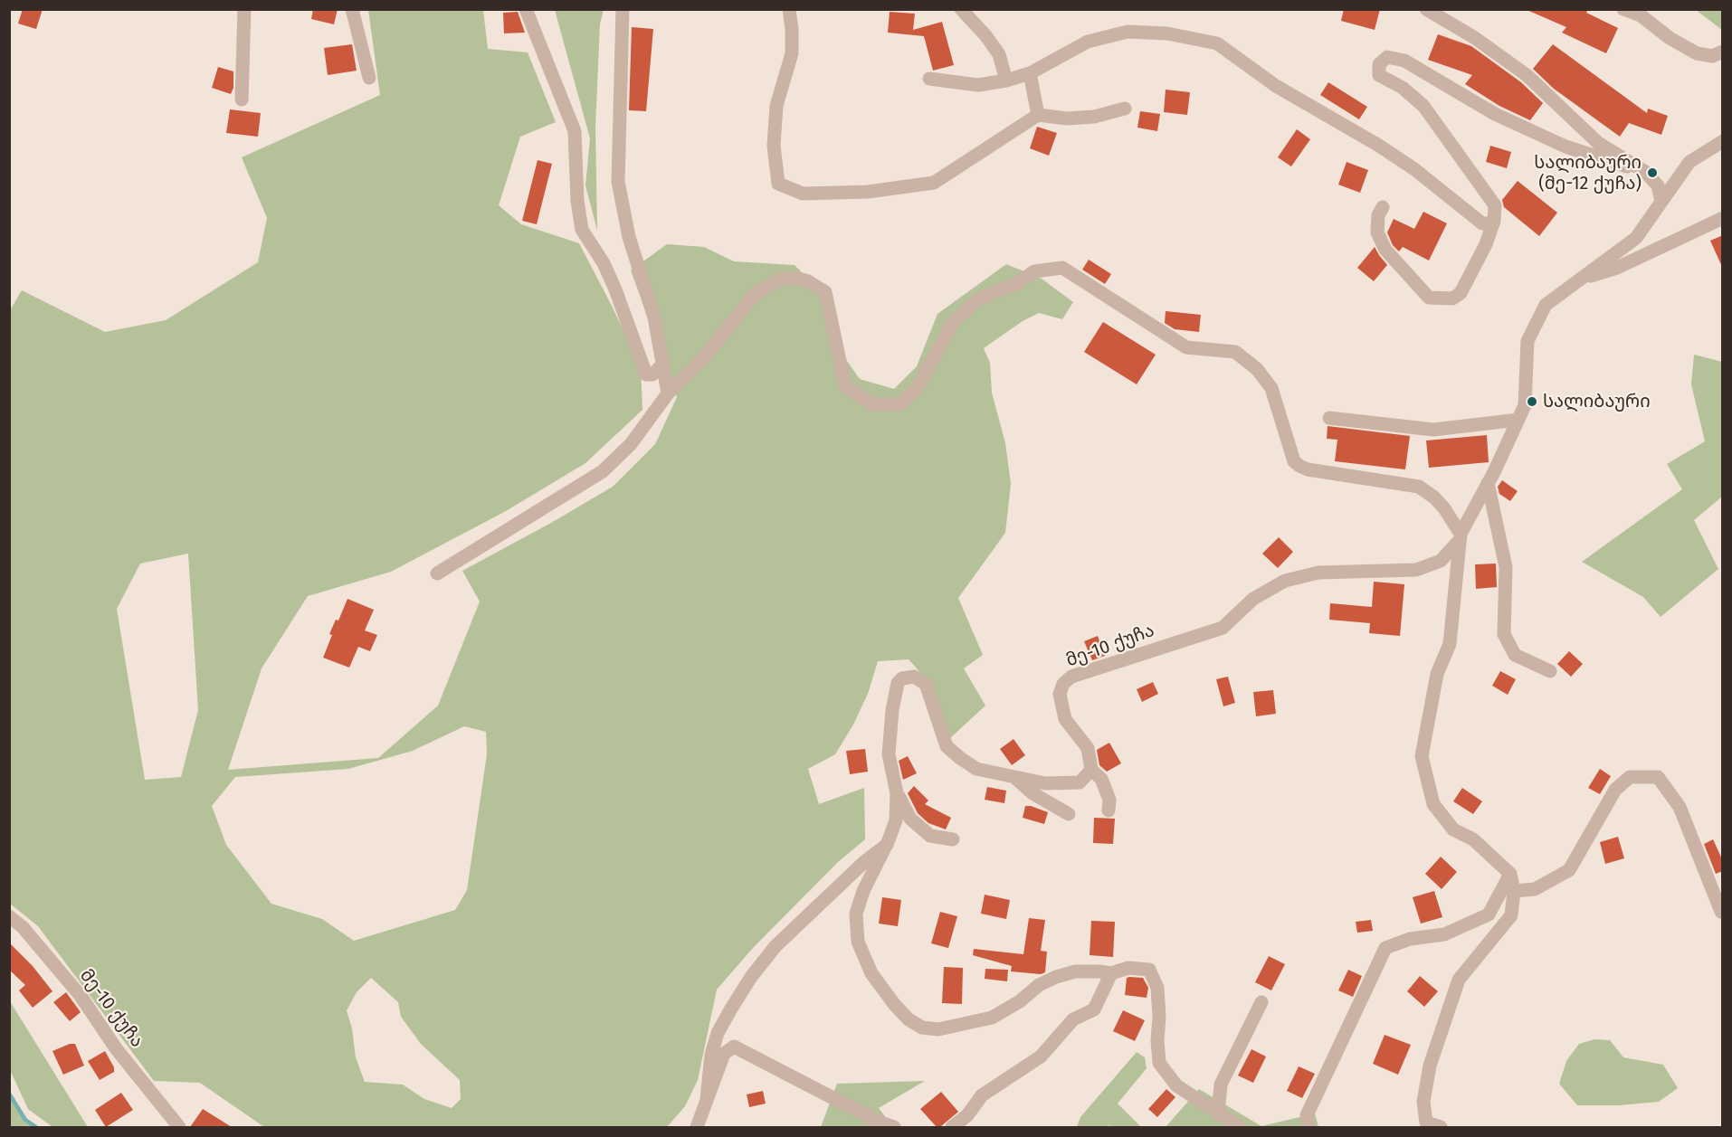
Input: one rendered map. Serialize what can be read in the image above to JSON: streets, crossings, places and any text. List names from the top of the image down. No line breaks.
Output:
{"streets":{"street":["მე-10 ქუჩა"]},"places":["სალიბაური (მე-12 ქუჩა)","სალიბაური"]}
